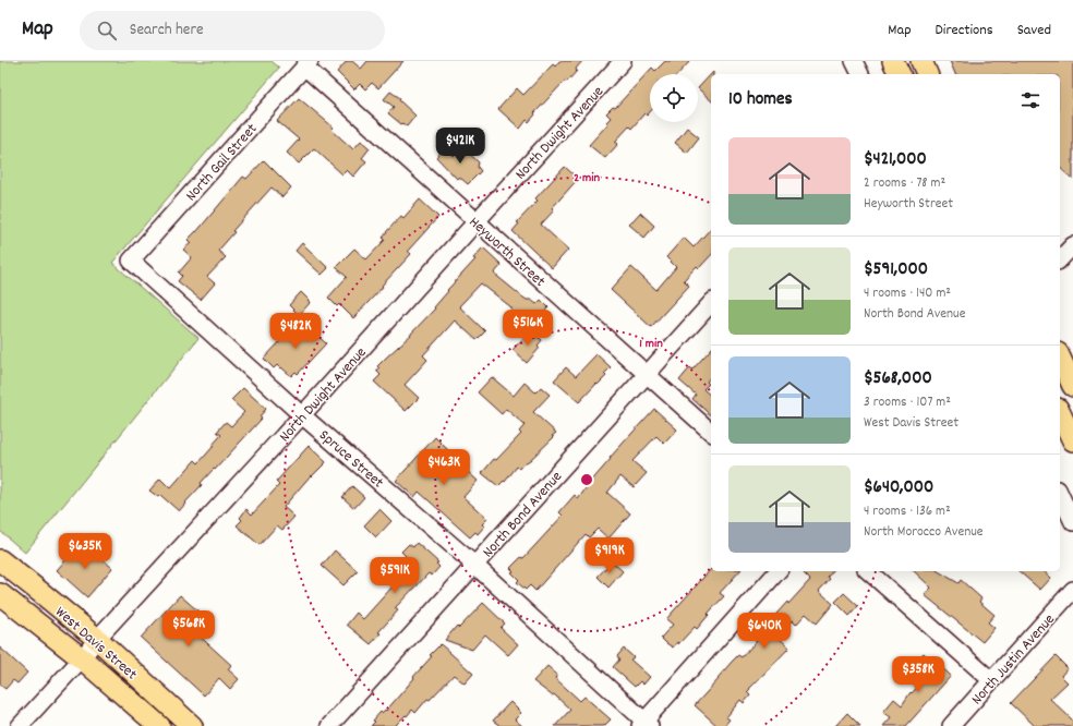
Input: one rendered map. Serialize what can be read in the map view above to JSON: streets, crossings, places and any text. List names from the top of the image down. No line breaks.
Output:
{"streets":{"main road":["West Davis Street"],"street":["North Dwight Avenue","North Gail Street","Heyworth Street","Spruce Street","North Bond Avenue","North Justin Avenue"]},"crossings":[["North Dwight Avenue","Heyworth Street"],["North Dwight Avenue","Spruce Street"],["North Dwight Avenue","West Davis Street"],["North Gail Street","Heyworth Street"],["North Gail Street","Spruce Street"],["Heyworth Street","North Bond Avenue"],["Spruce Street","North Bond Avenue"]],"page":{"header":"Map","search":"Search here","nav":["Map","Directions","Saved"],"heading":"10 homes","list":[{"name":"$421,000","note":"2 rooms · 78 m² · Heyworth Street"},{"name":"$591,000","note":"4 rooms · 140 m² · North Bond Avenue"},{"name":"$568,000","note":"3 rooms · 107 m² · West Davis Street"},{"name":"$640,000","note":"4 rooms · 136 m² · North Morocco Avenue"}],"price":["$421K","$516K","$482K","$463K","$635K","$919K","$591K","$568K","$640K","$358K"]},"rings":["2 min","1 min"]}
